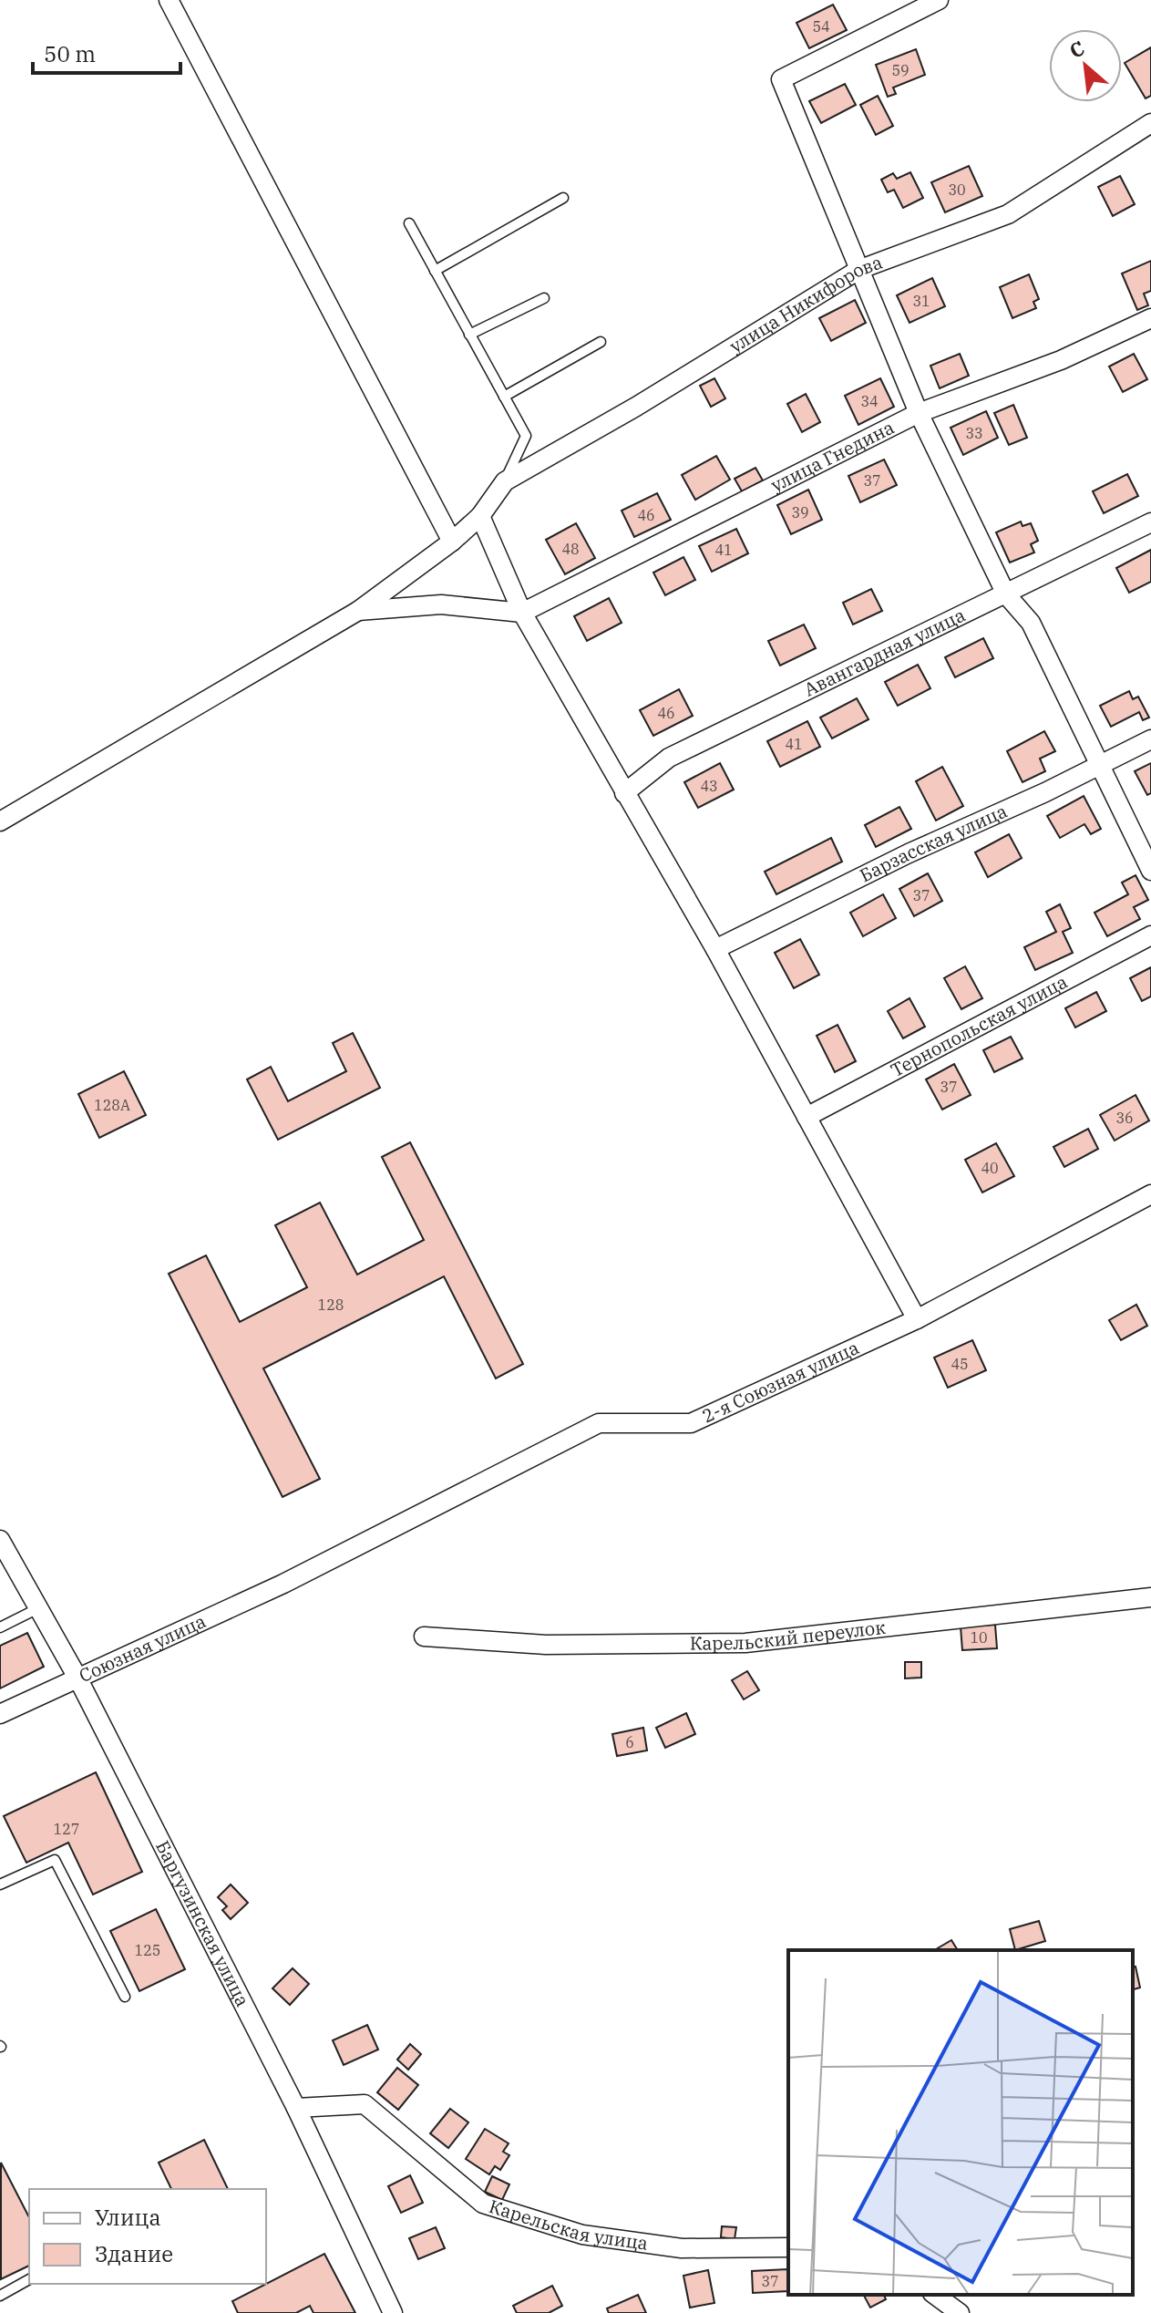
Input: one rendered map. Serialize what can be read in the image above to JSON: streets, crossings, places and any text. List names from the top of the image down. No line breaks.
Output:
{"streets":{"street":["улица Никифорова","улица Гнедина","Авангардная улица","Барзасская улица","Тернопольская улица","2-я Союзная улица","Карельский переулок","Союзная улица","Баргузинская улица","Карельская улица"]},"crossings":[["2-я Союзная улица","Союзная улица"],["Союзная улица","Баргузинская улица"],["Баргузинская улица","Карельская улица"]],"house_numbers":["54","59","30","31","34","33","37","39","46","48","41","46","41","43","37","37","128А","36","40","128","45","10","6","127","125","37"],"legend":["Улица","Здание"],"scale_bar":"50 m","north":"top left"}
